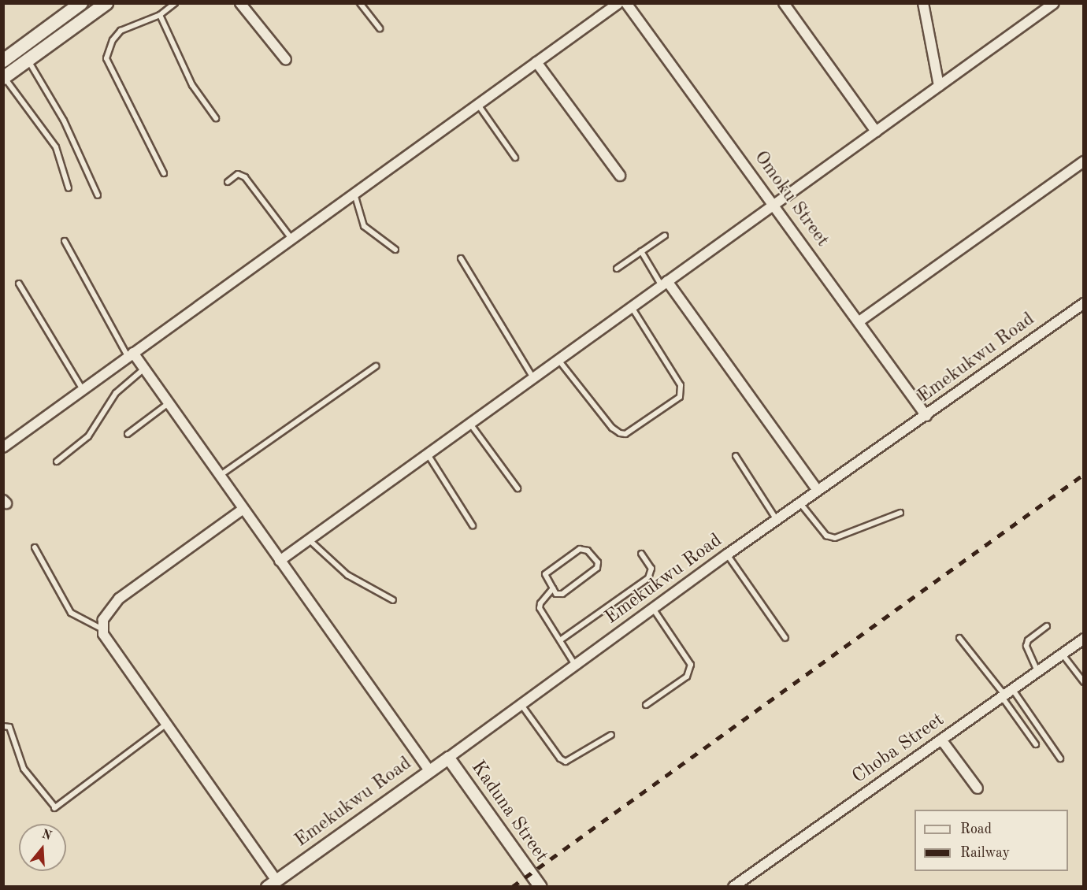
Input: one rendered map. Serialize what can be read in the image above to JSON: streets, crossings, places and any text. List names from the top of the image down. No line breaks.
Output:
{"streets":{"street":["Omoku Street","Emekukwu Road","Choba Street","Kaduna Street"]},"crossings":[["Omoku Street","Emekukwu Road"],["Emekukwu Road","Kaduna Street"]],"legend":["Road","Railway"],"north":"top"}
